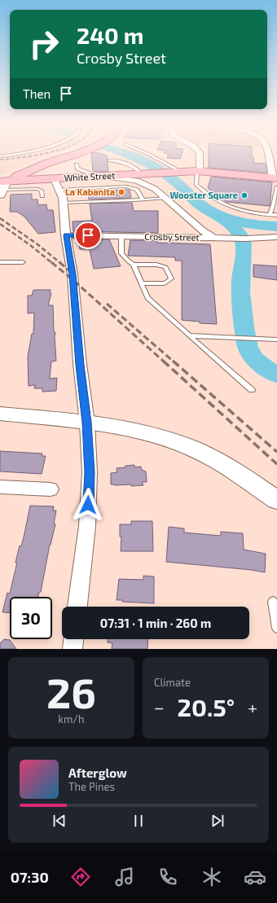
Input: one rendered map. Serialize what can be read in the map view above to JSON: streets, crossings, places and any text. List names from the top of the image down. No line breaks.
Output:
{"streets":{"main road":["White Street"],"street":["Crosby Street"]},"places":["La Kabanita","Wooster Square"],"page":{"turn":["240 m","Crosby Street"],"then":"Then","limit":"30","trip":"07:31 · 1 min · 260 m","tile":[["26","km/h"],"Climate"],"heat":["−","20.5°","+"],"song":["Afterglow","The Pines"],"tabs":"07:30"}}
